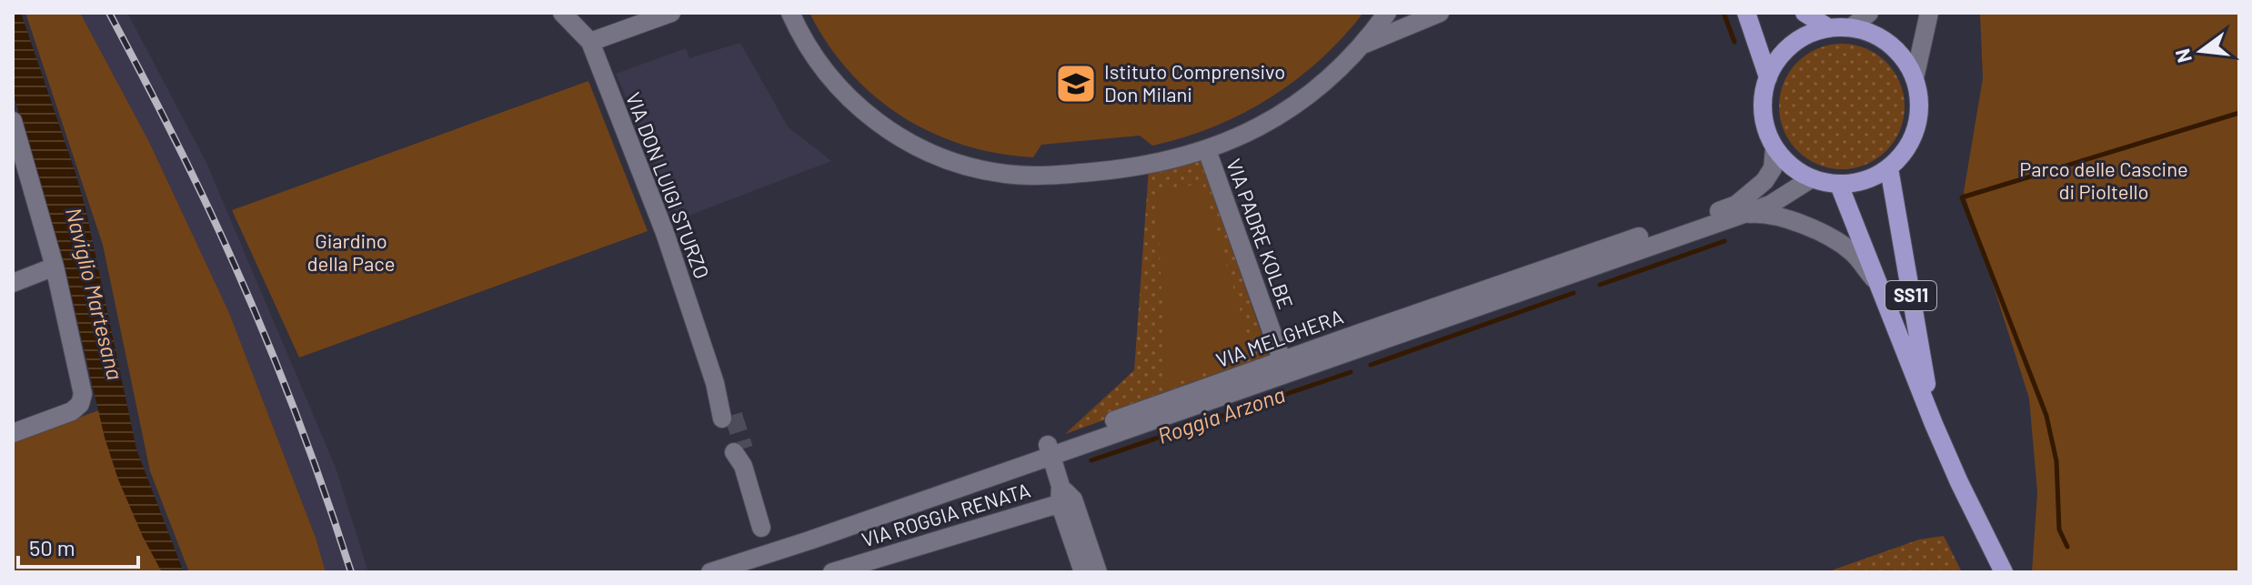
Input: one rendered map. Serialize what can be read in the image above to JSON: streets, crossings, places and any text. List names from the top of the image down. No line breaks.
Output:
{"streets":{"main road":["SS11"],"street":["VIA DON LUIGI STURZO","VIA PADRE KOLBE","VIA MELGHERA","VIA ROGGIA RENATA"]},"crossings":[["VIA PADRE KOLBE","VIA MELGHERA"],["SS11","VIA MELGHERA"]],"water":["Naviglio Martesana","Roggia Arzona"],"parks":["Parco delle Cascine di Pioltello","Giardino della Pace"],"places":{"school or university":["Istituto Comprensivo Don Milani"]},"scale_bar":"50 m","north":"left"}
